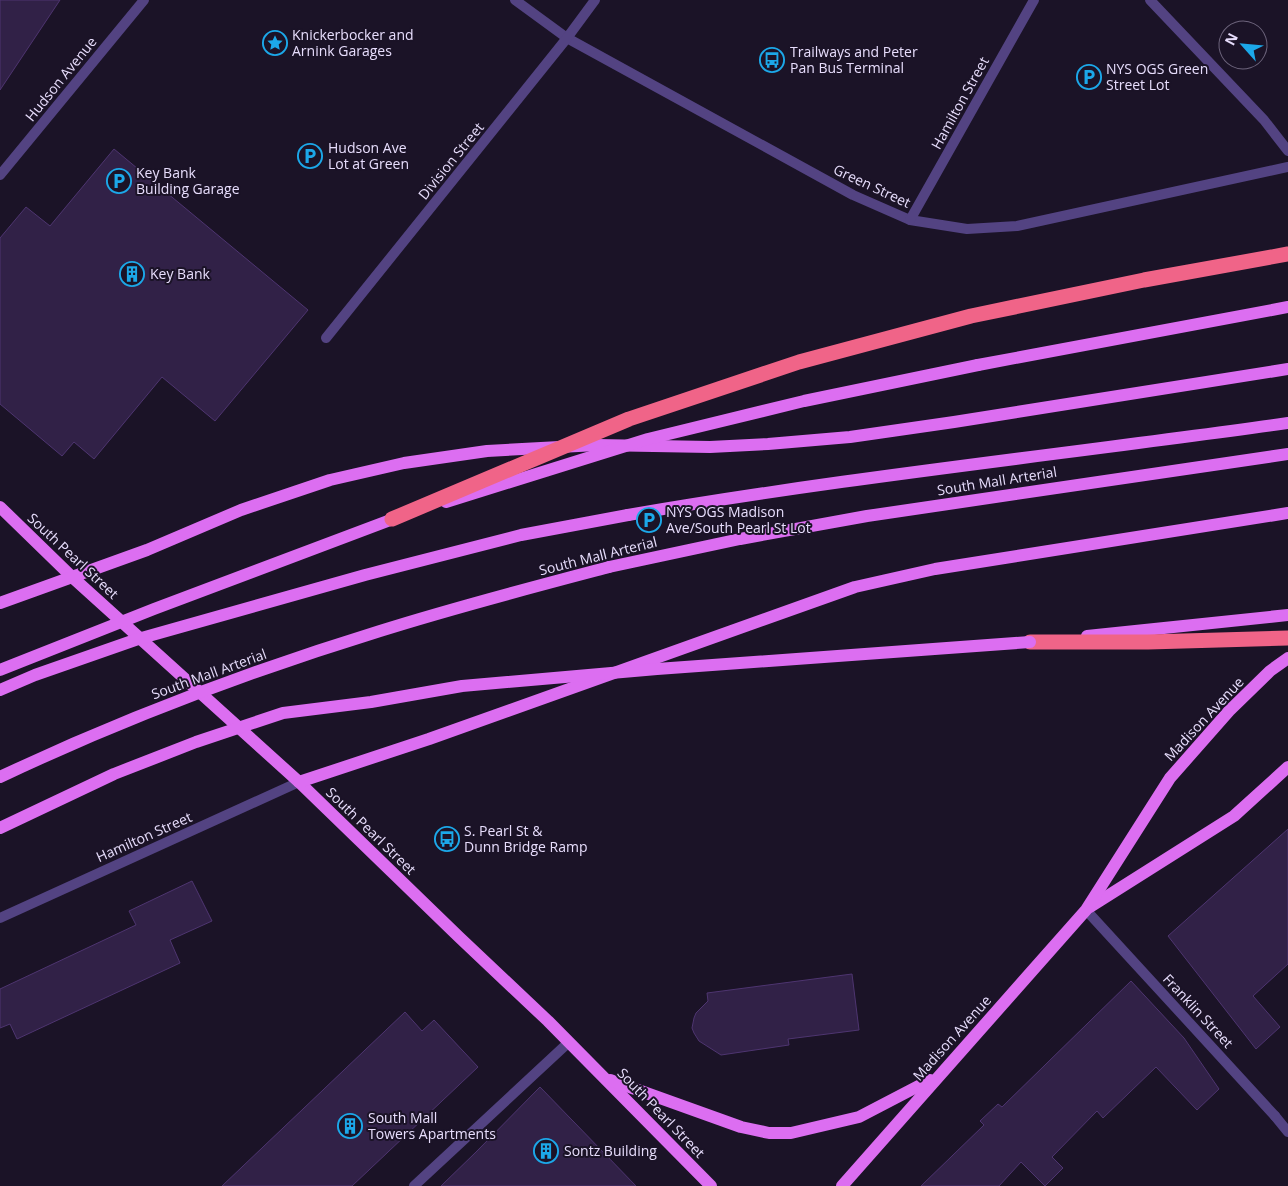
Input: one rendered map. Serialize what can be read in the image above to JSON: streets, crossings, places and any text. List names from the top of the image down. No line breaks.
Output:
{"streets":{"main road":["South Mall Arterial","South Pearl Street","Madison Avenue"],"street":["Hudson Avenue","Hamilton Street","Division Street","Green Street","Franklin Street"]},"crossings":[["Hamilton Street","Green Street"],["Hamilton Street","South Pearl Street"],["Division Street","Green Street"],["Madison Avenue","Franklin Street"]],"places":{"place":["Knickerbocker and Arnink Garages"],"bus stop":["Trailways and Peter Pan Bus Terminal","S. Pearl St & Dunn Bridge Ramp"],"parking":["NYS OGS Green Street Lot","Hudson Ave Lot at Green","Key Bank Building Garage","NYS OGS Madison Ave/South Pearl St Lot"],"building":["Key Bank","South Mall Towers Apartments","Sontz Building"]},"north":"top left"}
